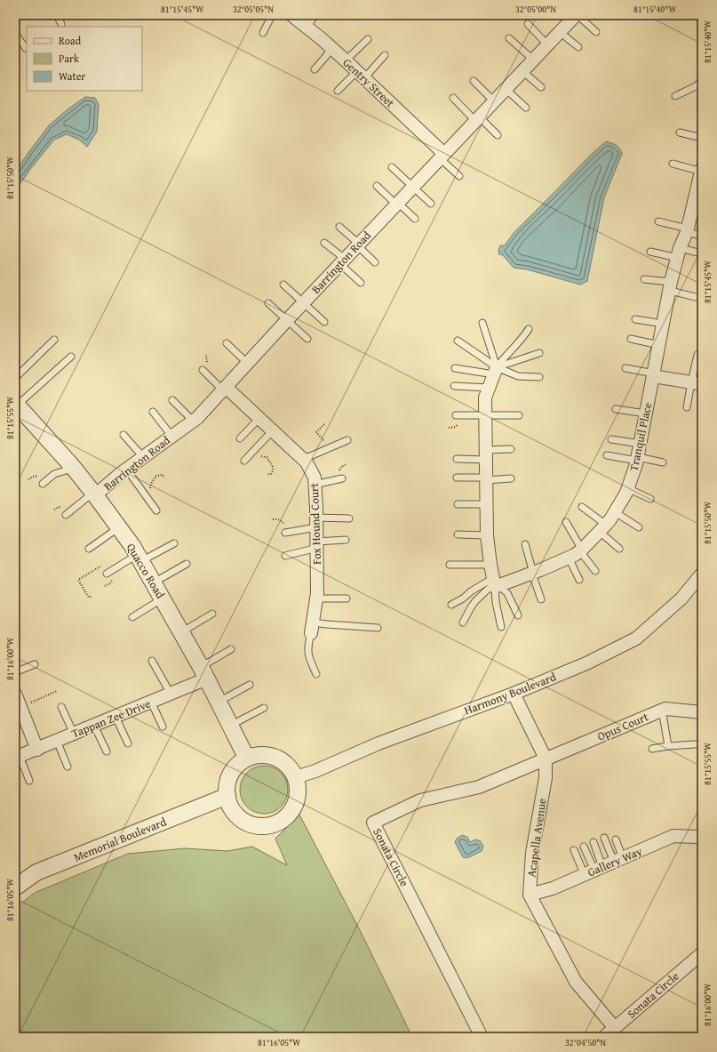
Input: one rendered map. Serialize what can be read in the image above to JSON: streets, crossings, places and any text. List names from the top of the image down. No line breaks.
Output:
{"streets":{"street":["Gentry Street","Barrington Road","Tranquil Place","Fox Hound Court","Quacco Road","Harmony Boulevard","Tappan Zee Drive","Opus Court","Acapella Avenue","Memorial Boulevard","Sonata Circle","Gallery Way"]},"crossings":[["Gentry Street","Barrington Road"],["Barrington Road","Fox Hound Court"],["Barrington Road","Quacco Road"],["Quacco Road","Harmony Boulevard"],["Quacco Road","Tappan Zee Drive"],["Quacco Road","Memorial Boulevard"],["Harmony Boulevard","Acapella Avenue"],["Harmony Boulevard","Memorial Boulevard"],["Opus Court","Acapella Avenue"],["Opus Court","Sonata Circle"],["Acapella Avenue","Sonata Circle"],["Acapella Avenue","Gallery Way"]],"legend":["Road","Park","Water"],"coordinates":["81°15'45\"W","32°05'05\"N","32°05'00\"N","81°15'40\"W","81°15'50\"W","81°15'55\"W","81°16'00\"W","81°16'05\"W","32°04'50\"N"]}
